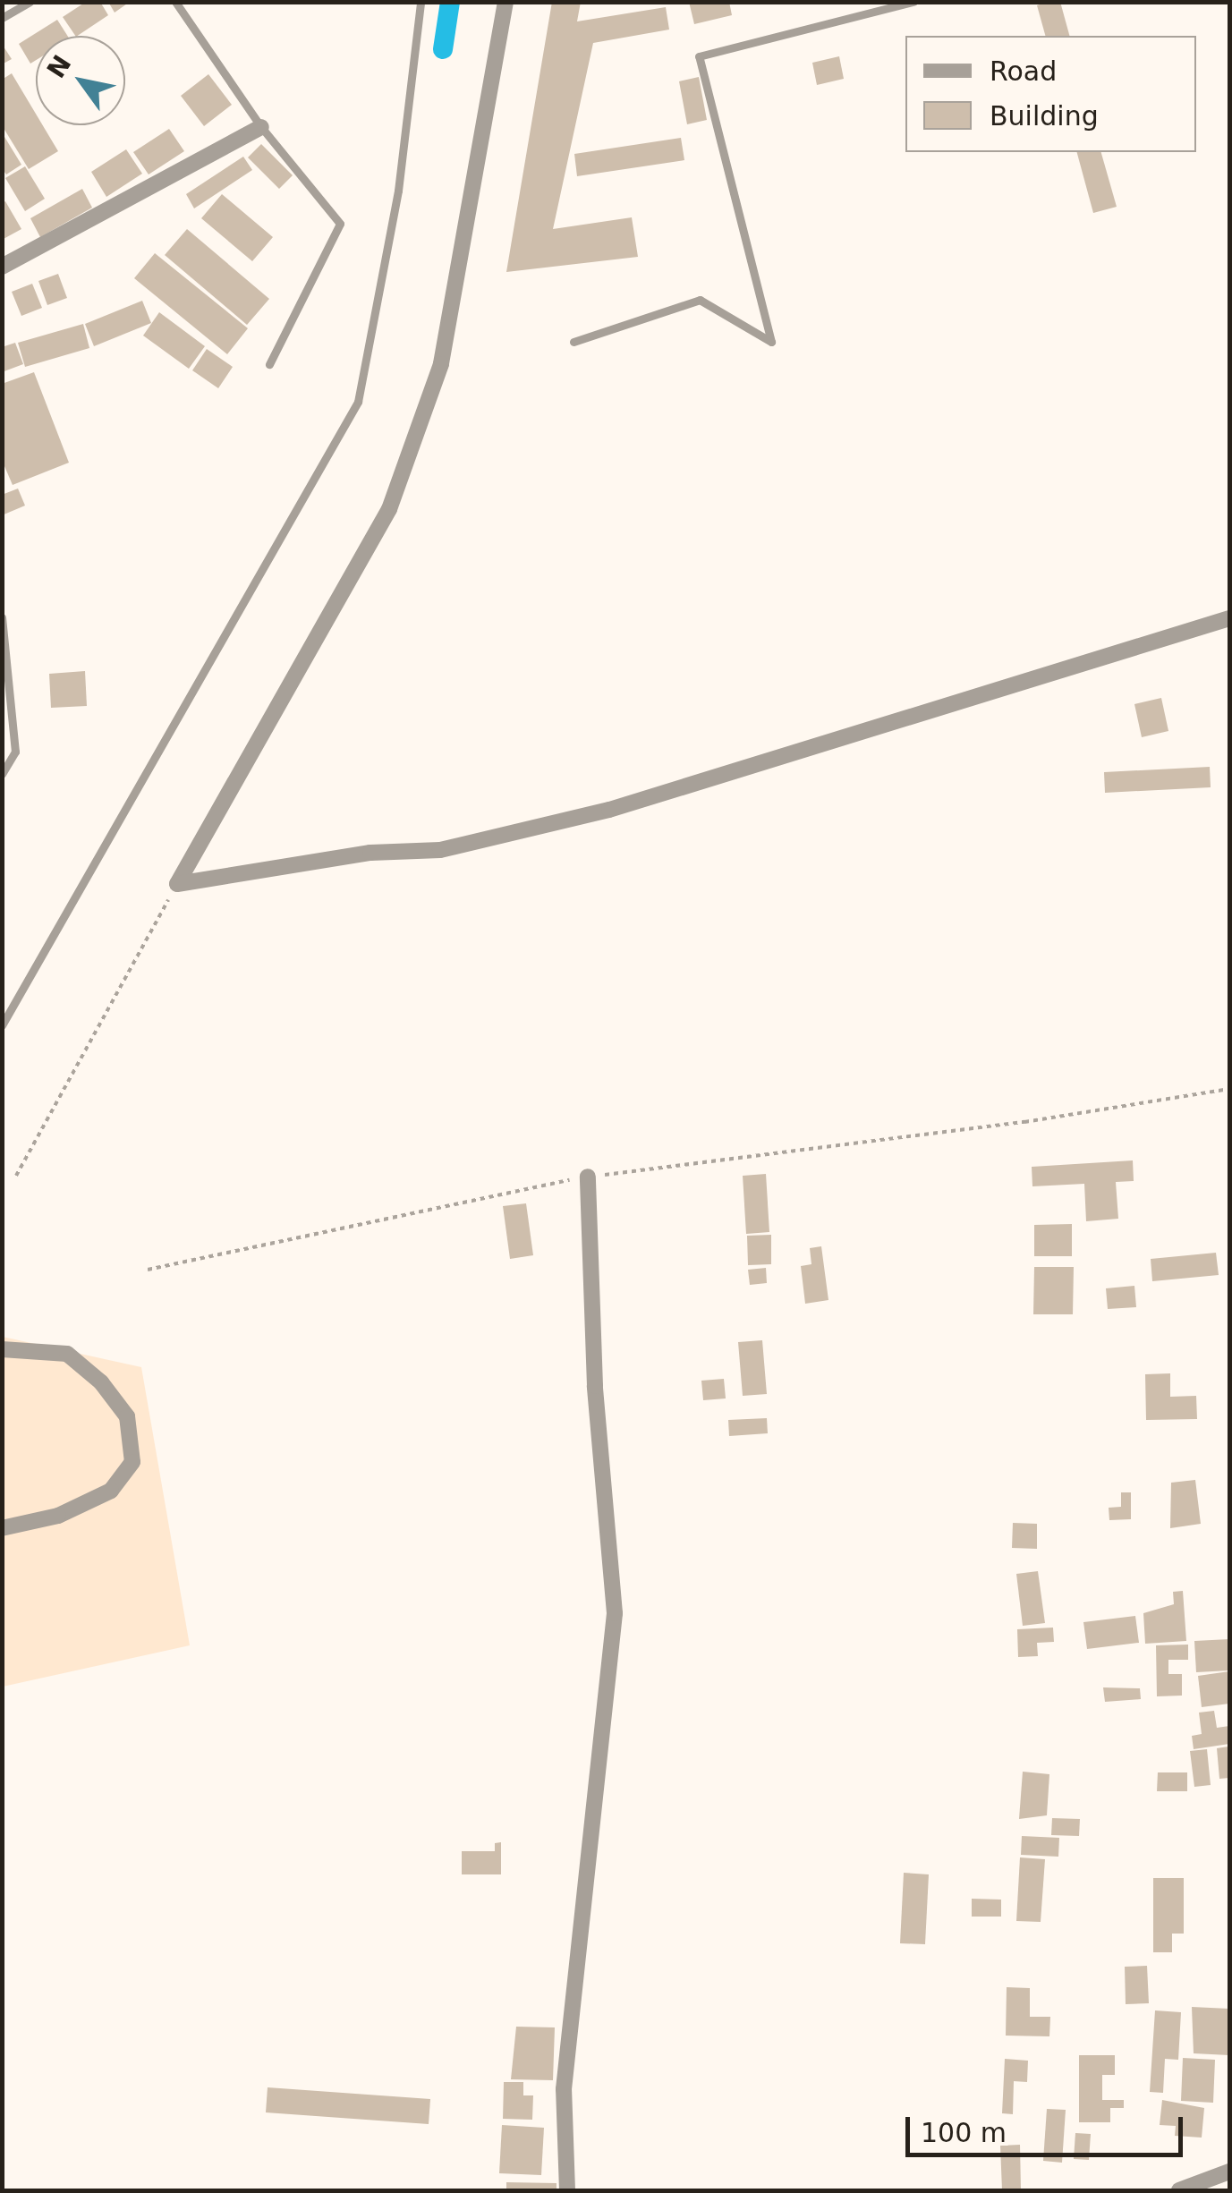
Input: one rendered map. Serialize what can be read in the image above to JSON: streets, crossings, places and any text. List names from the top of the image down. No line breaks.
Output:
{"legend":["Road","Building"],"scale_bar":"100 m","north":"top left"}
